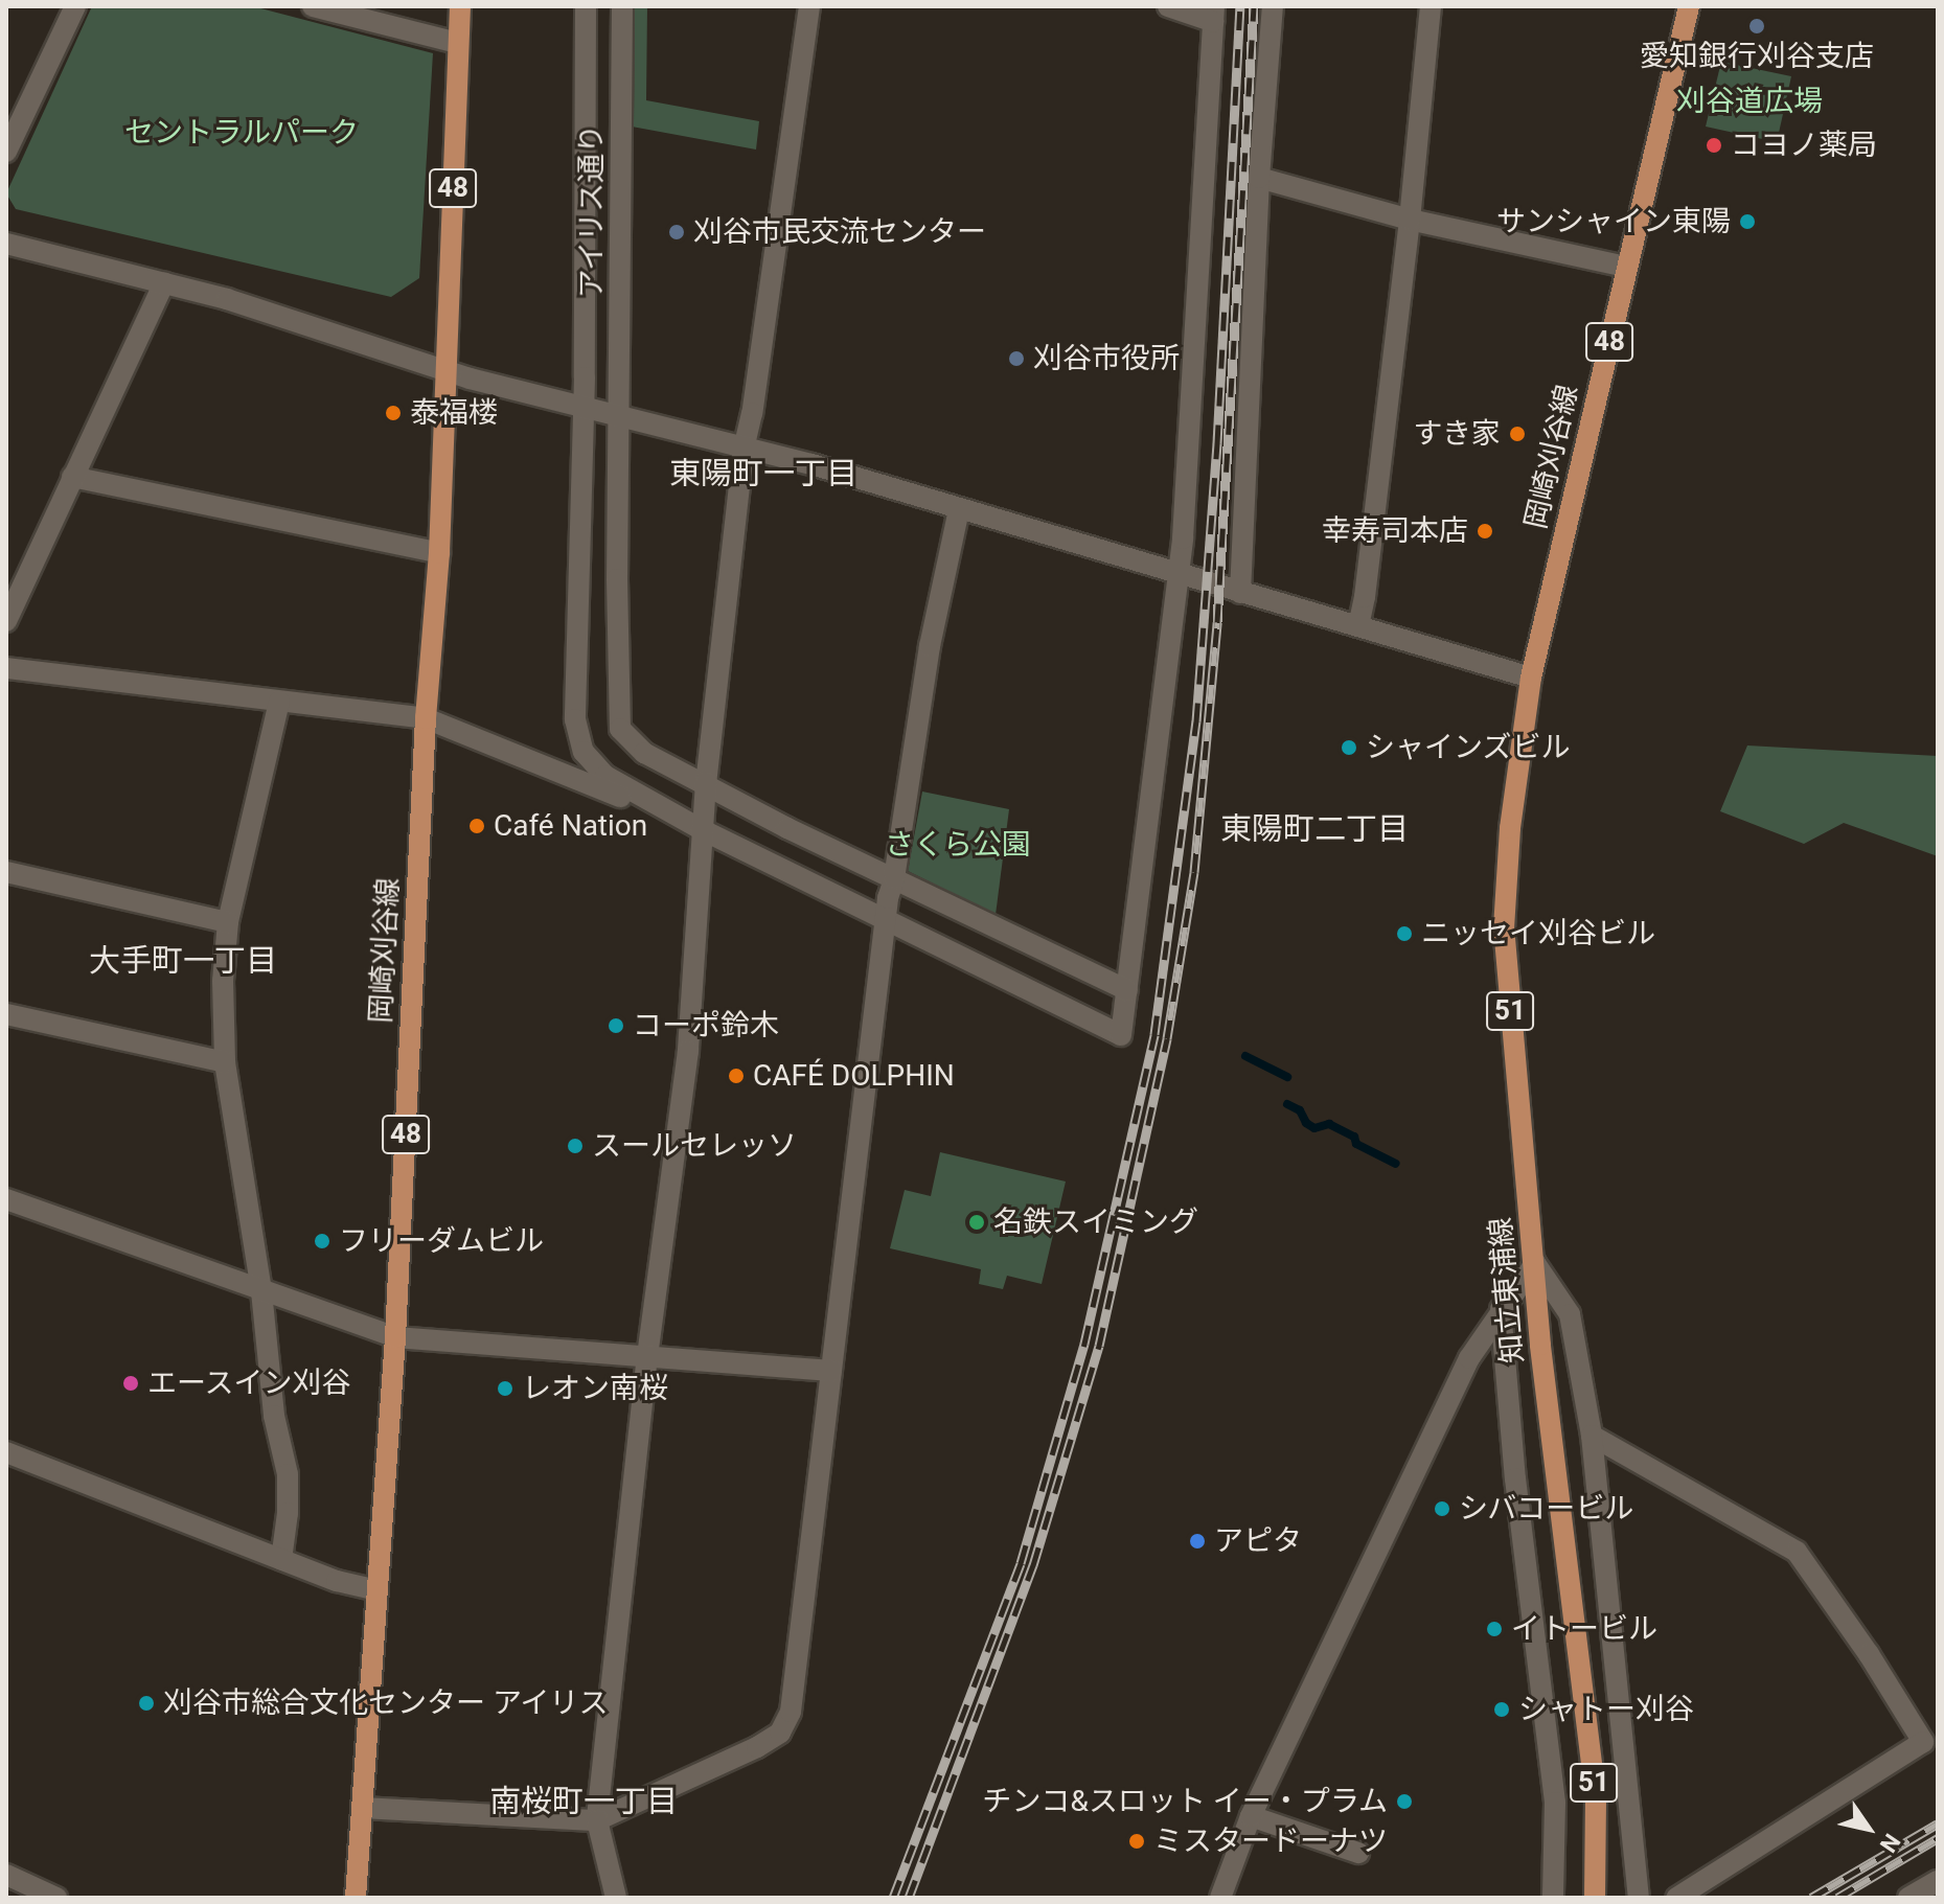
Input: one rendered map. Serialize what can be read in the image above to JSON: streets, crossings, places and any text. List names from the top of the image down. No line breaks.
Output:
{"streets":{"main road":["48","岡崎刈谷線","51","知立東浦線"],"street":["アイリス通り"]},"crossings":[["岡崎刈谷線","知立東浦線"]],"districts":["東陽町一丁目","東陽町二丁目","大手町一丁目","南桜町一丁目"],"parks":["刈谷道広場","セントラルパーク","さくら公園"],"places":["愛知銀行刈谷支店","コヨノ薬局","サンシャイン東陽","刈谷市民交流センター","刈谷市役所","泰福楼","すき家","幸寿司本店","シャインズビル","Café Nation","ニッセイ刈谷ビル","コーポ鈴木","CAFÉ DOLPHIN","スールセレッソ","名鉄スイミング","フリーダムビル","エースイン刈谷","レオン南桜","シバコービル","アピタ","イトービル","刈谷市総合文化センター アイリス","シャトー刈谷","チンコ&スロット イー・プラム","ミスタードーナツ"],"north":"bottom right"}
